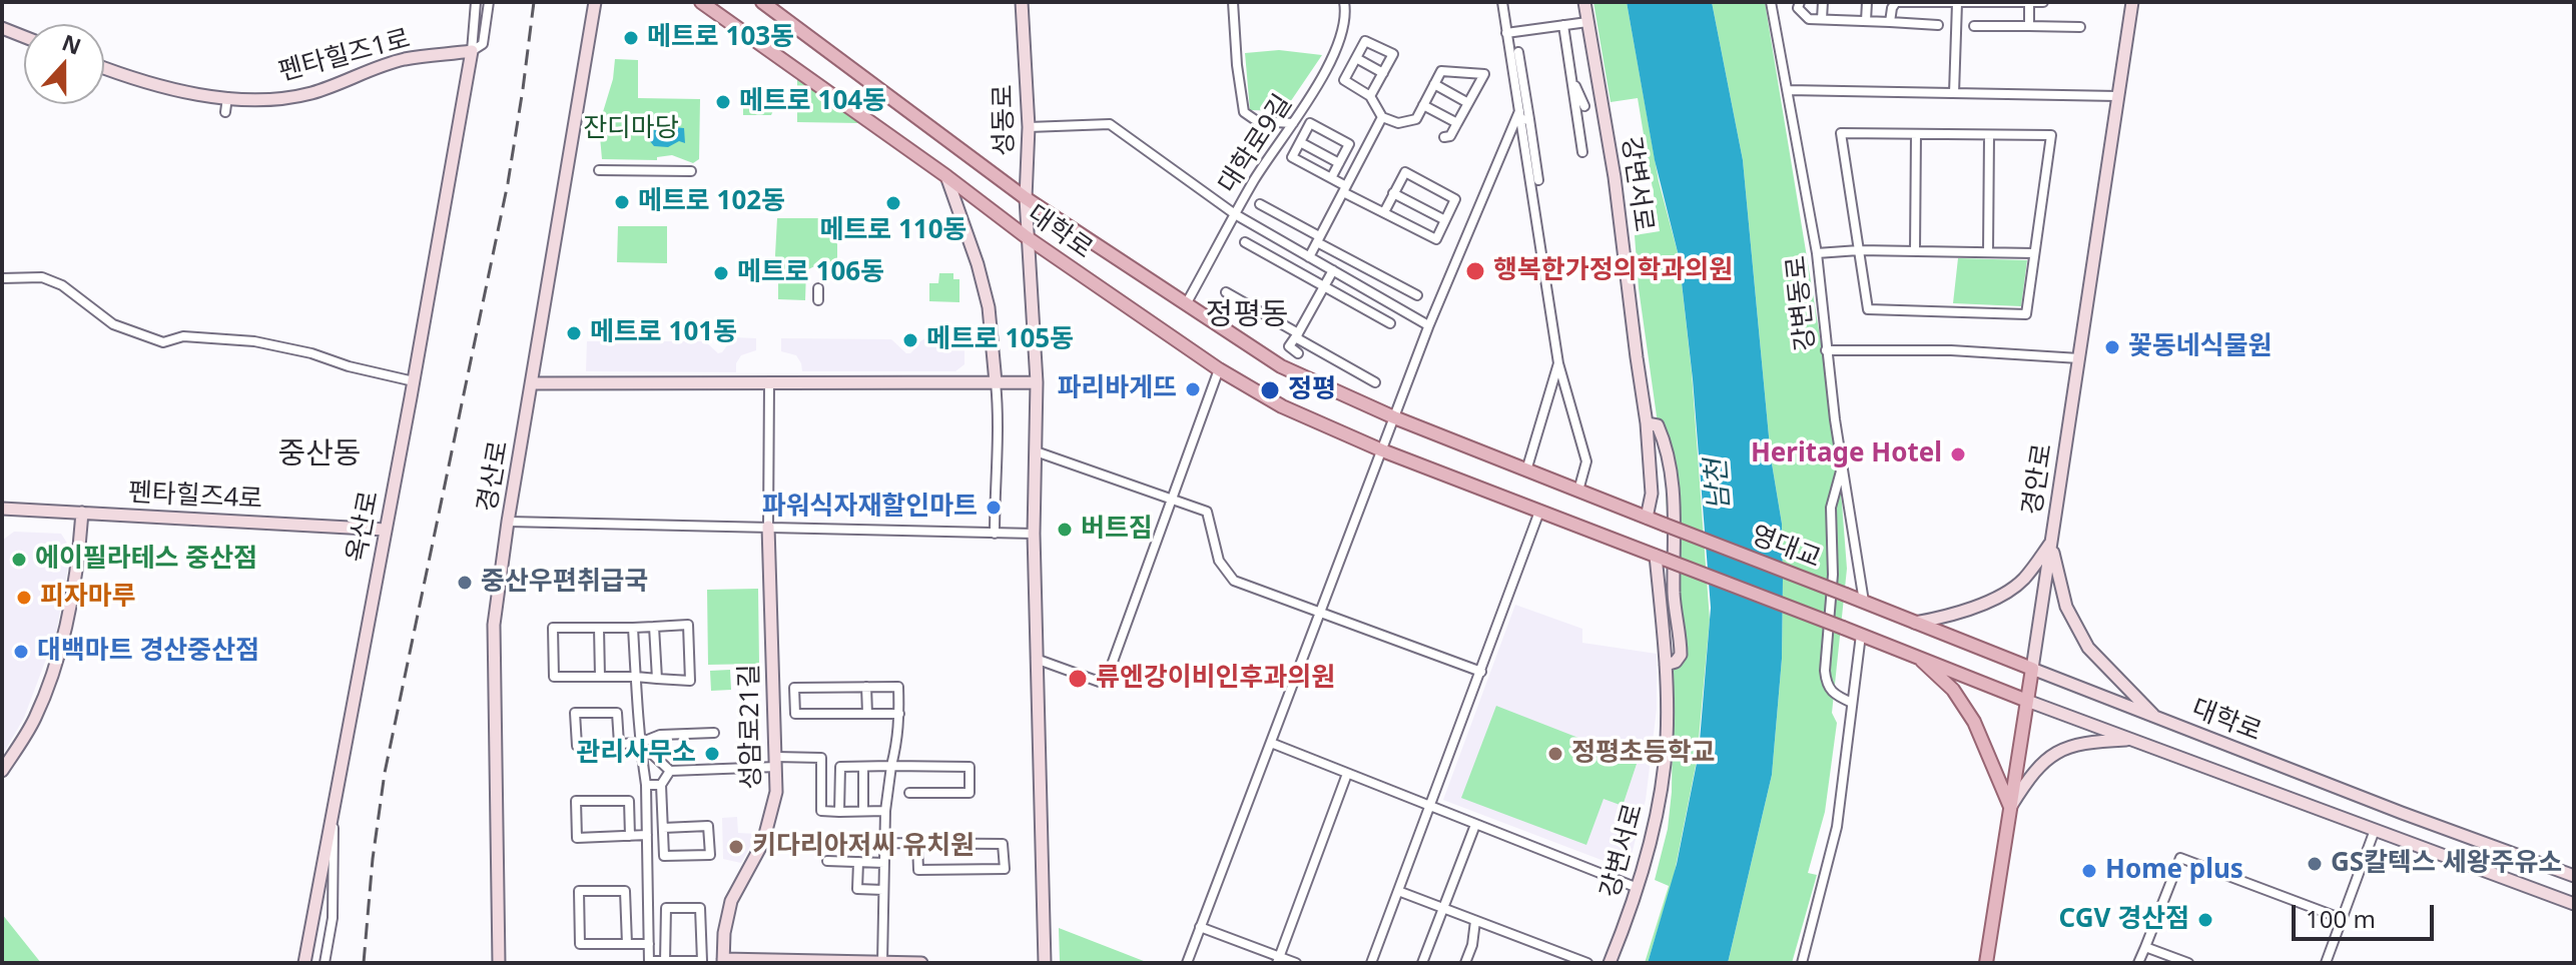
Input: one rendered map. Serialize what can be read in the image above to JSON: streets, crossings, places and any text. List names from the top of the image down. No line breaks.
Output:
{"streets":{"main road":["대학로","경안로","영대교"],"street":["펜타힐즈1로","성동로","대학로9길","강변서로","강변동로","경산로","펜타힐즈4로","옥산로","성암로21길"]},"crossings":[["펜타힐즈1로","옥산로"],["성동로","대학로"],["대학로9길","대학로"],["강변서로","대학로"],["강변서로","영대교"],["대학로","강변동로"],["대학로","경안로"],["대학로","영대교"],["강변동로","영대교"],["경안로","영대교"],["펜타힐즈4로","옥산로"]],"districts":["정평동","중산동"],"water":["남천"],"parks":["잔디마당"],"places":["메트로 103동","메트로 104동","메트로 102동","메트로 110동","행복한가정의학과의원","메트로 106동","메트로 101동","메트로 105동","꽃동네식물원","파리바게뜨","정평","Heritage Hotel","파워식자재할인마트","버트짐","에이필라테스 중산점","중산우편취급국","피자마루","대백마트 경산중산점","류엔강이비인후과의원","관리사무소","정평초등학교","키다리아저씨 유치원","GS칼텍스 세왕주유소","Home plus","CGV 경산점"],"scale_bar":"100 m","north":"top"}
